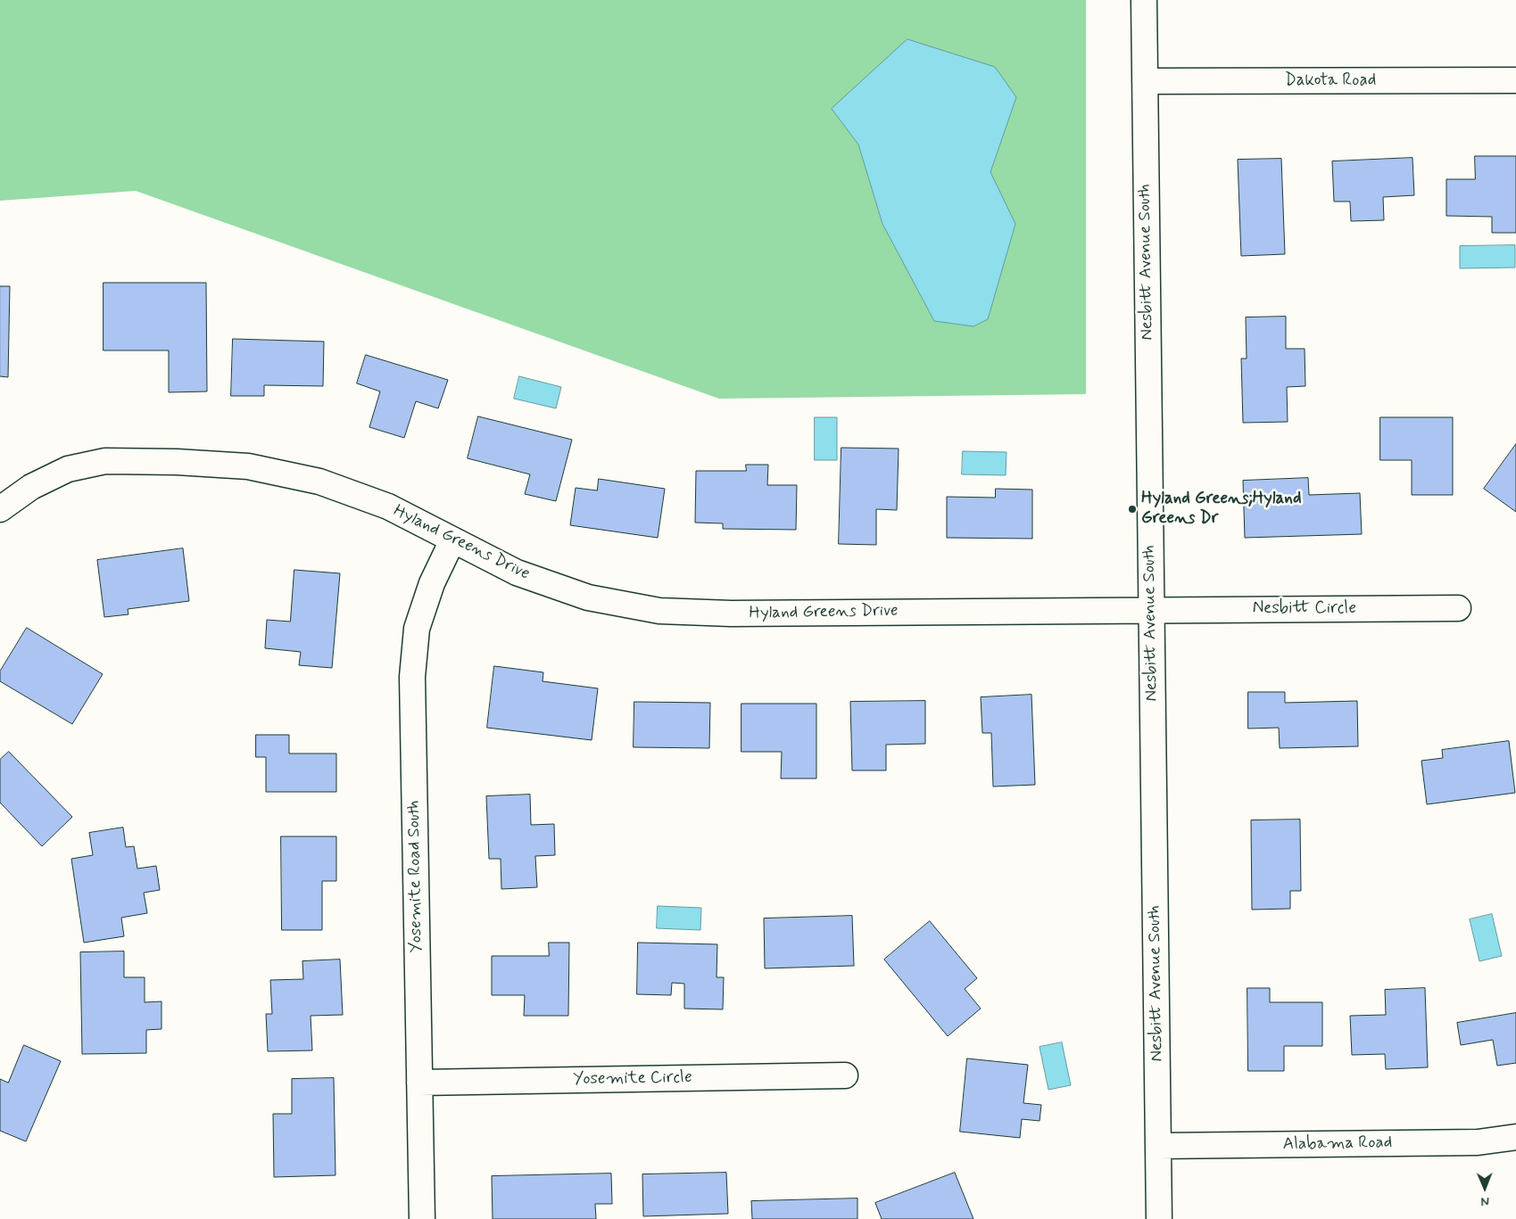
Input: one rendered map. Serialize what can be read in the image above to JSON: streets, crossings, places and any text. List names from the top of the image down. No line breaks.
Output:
{"streets":{"street":["Dakota Road","Nesbitt Avenue South","Hyland Greens Drive","Nesbitt Circle","Yosemite Road South","Yosemite Circle","Alabama Road"]},"crossings":[["Dakota Road","Nesbitt Avenue South"],["Nesbitt Avenue South","Hyland Greens Drive"],["Nesbitt Avenue South","Nesbitt Circle"],["Nesbitt Avenue South","Alabama Road"],["Hyland Greens Drive","Nesbitt Circle"],["Hyland Greens Drive","Yosemite Road South"],["Yosemite Road South","Yosemite Circle"]],"places":["Hyland Greens;Hyland Greens Dr"],"north":"bottom"}
